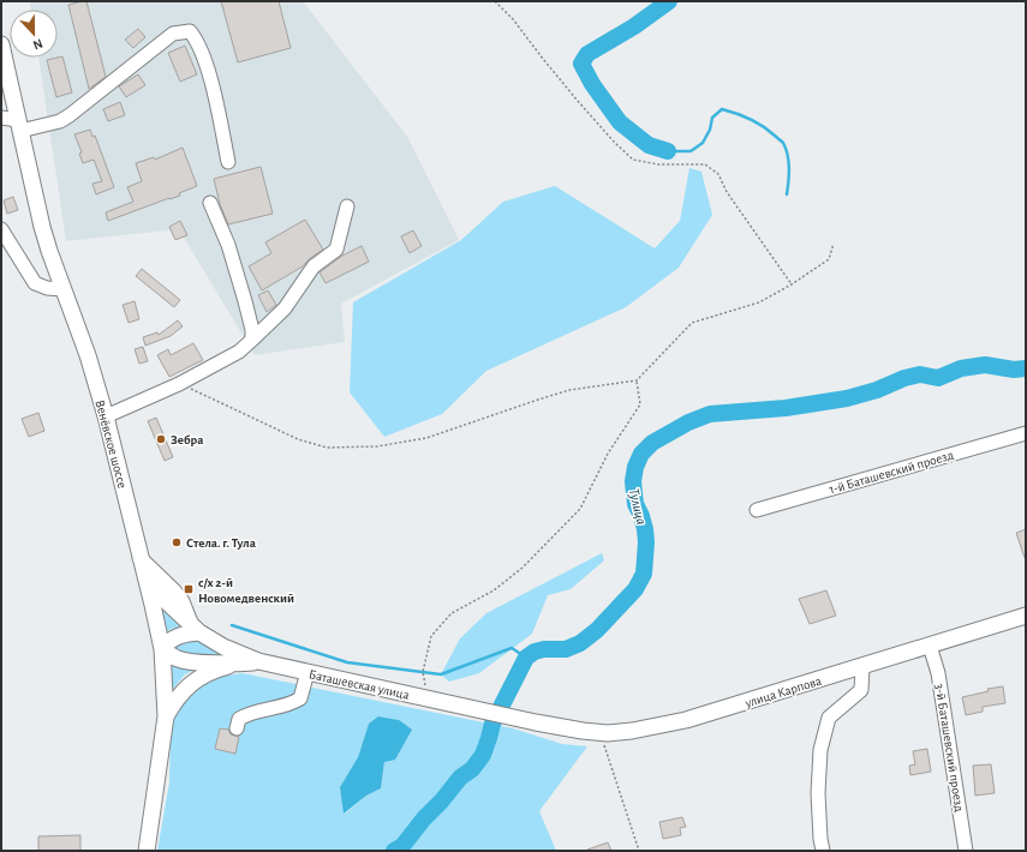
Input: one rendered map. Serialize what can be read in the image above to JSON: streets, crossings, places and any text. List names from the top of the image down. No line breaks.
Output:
{"streets":{"main road":["Венёвское шоссе","Баташевская улица","улица Карпова"],"street":["1-й Баташевский проезд","3-й Баташевский проезд"]},"crossings":[["Баташевская улица","улица Карпова"],["улица Карпова","3-й Баташевский проезд"]],"water":["Тулица"],"places":{"other":["Зебра","Стела. г. Тула"],"transit":["с/х 2-й Новомедвенский"]},"north":"bottom"}
